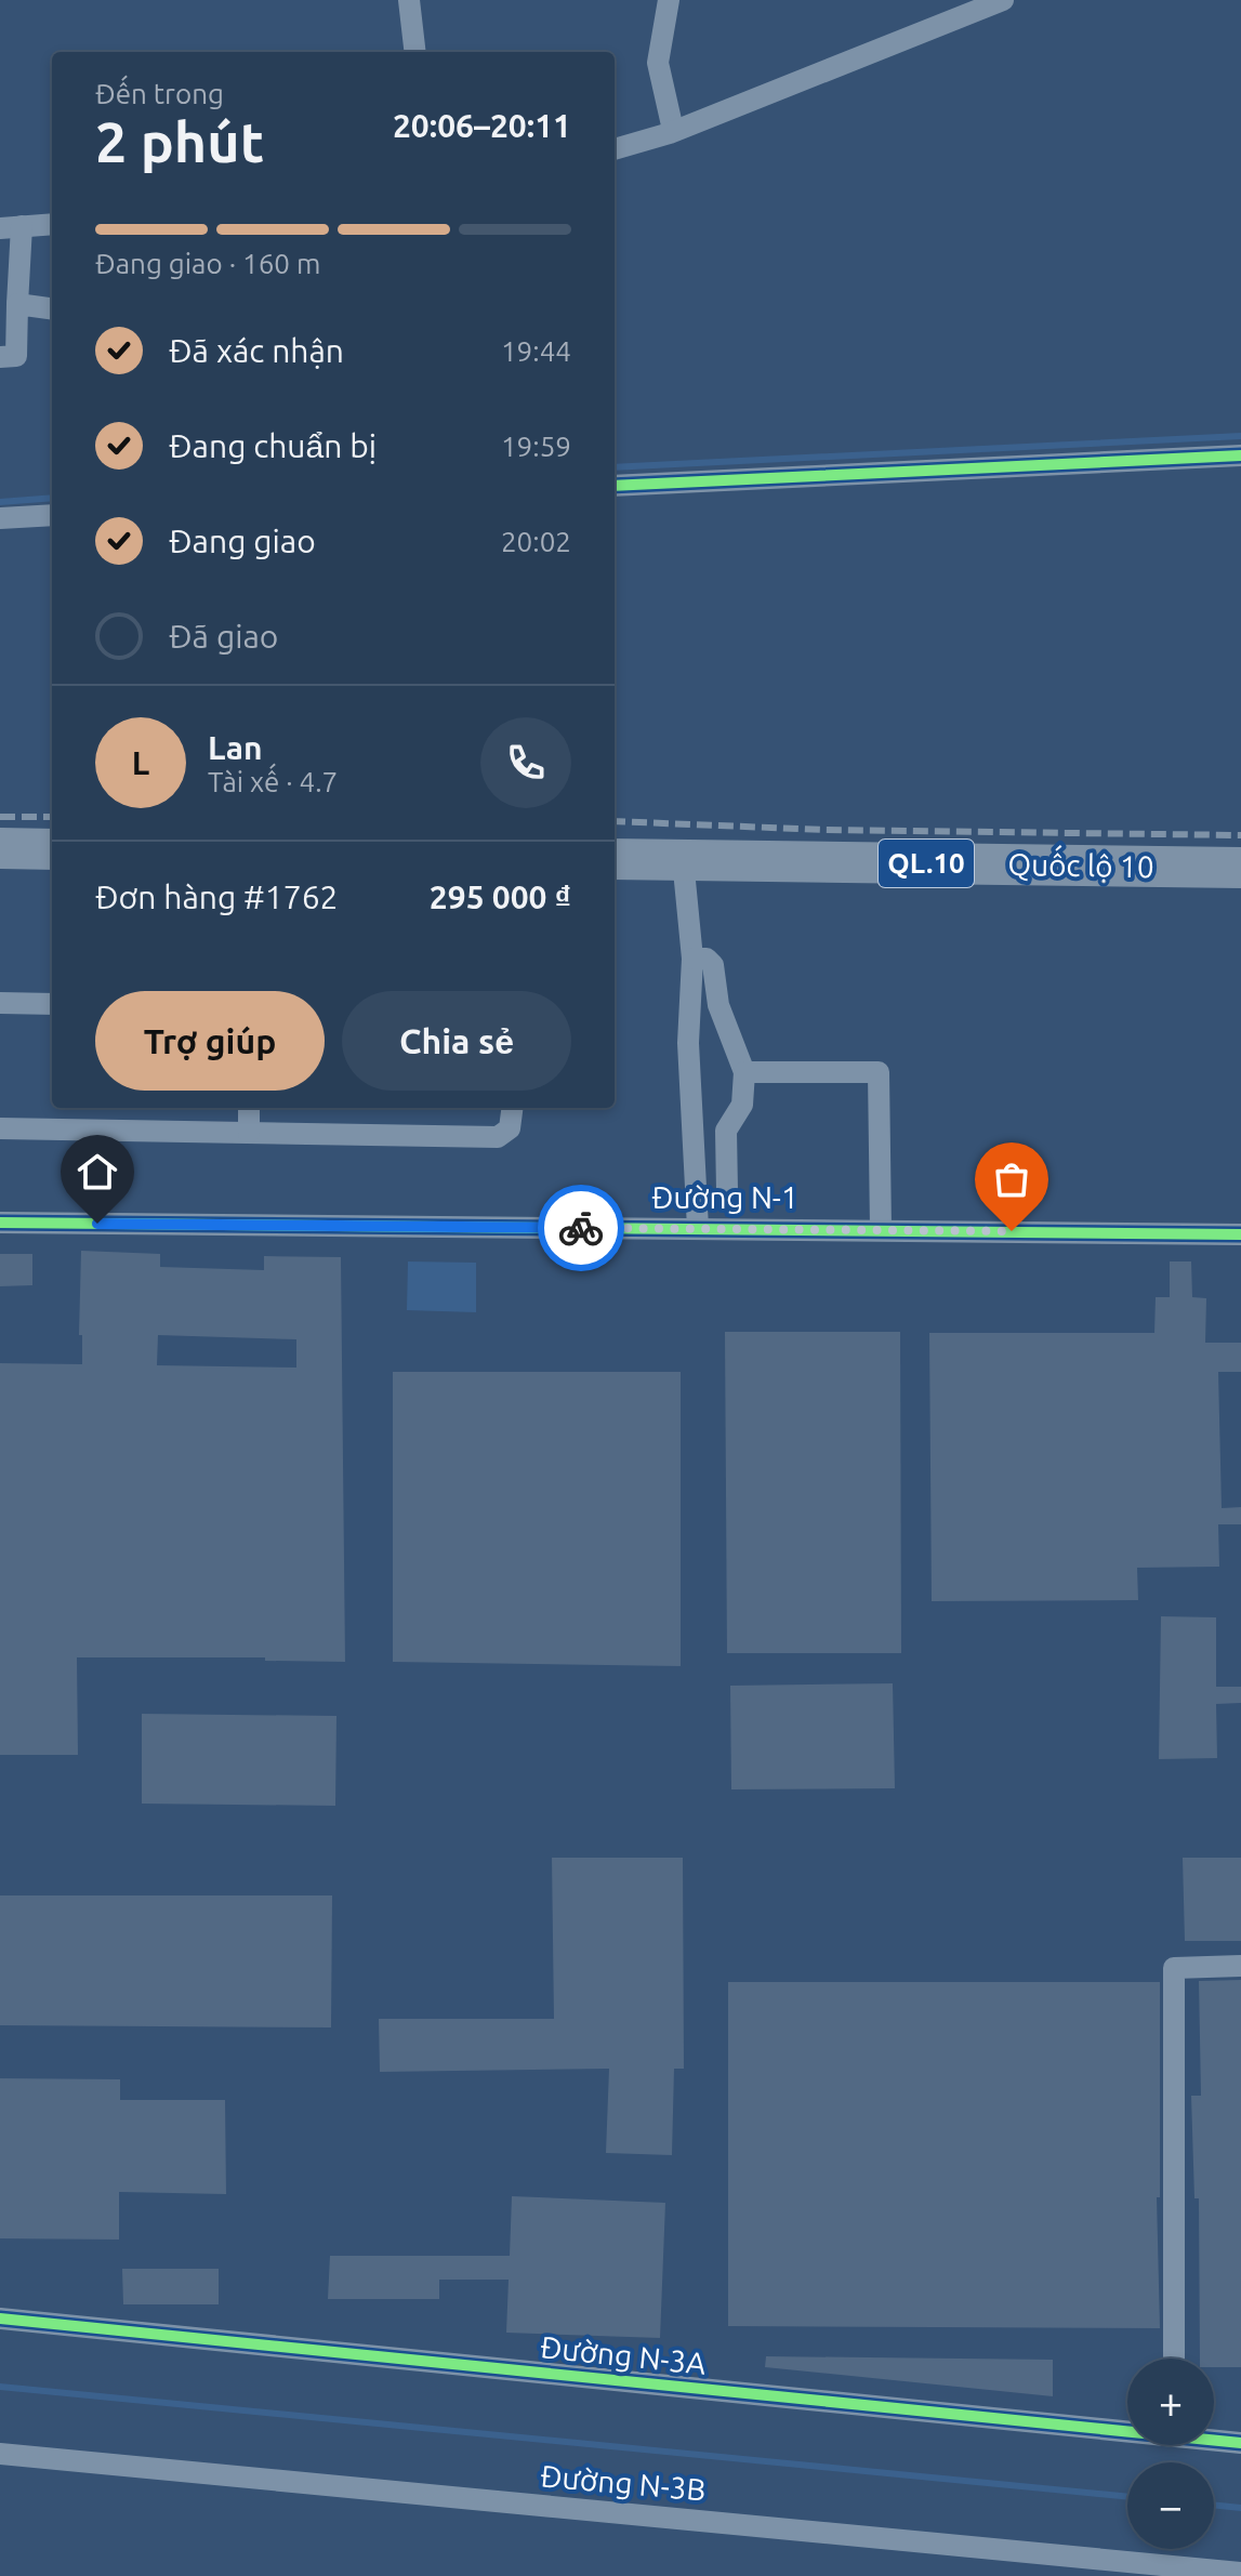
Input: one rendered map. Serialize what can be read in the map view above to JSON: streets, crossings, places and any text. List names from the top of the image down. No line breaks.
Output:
{"streets":{"highway":["QL.10","Quốc lộ 10"],"street":["Đường N-1","Đường N-3A","Đường N-3B"]},"page":{"heading":["2 phút","Đến trong","20:06–20:11"],"panel":["Lan","Tài xế · 4.7","Đơn hàng #1762","295 000 ₫"],"bar":"Đang giao · 160 m","list":[["Đã xác nhận","19:44"],["Đang chuẩn bị","19:59"],["Đang giao","20:02"],"Đã giao"],"round":"L","buttons":["Trợ giúp","Chia sẻ"],"map_buttons":["+","−"]}}
